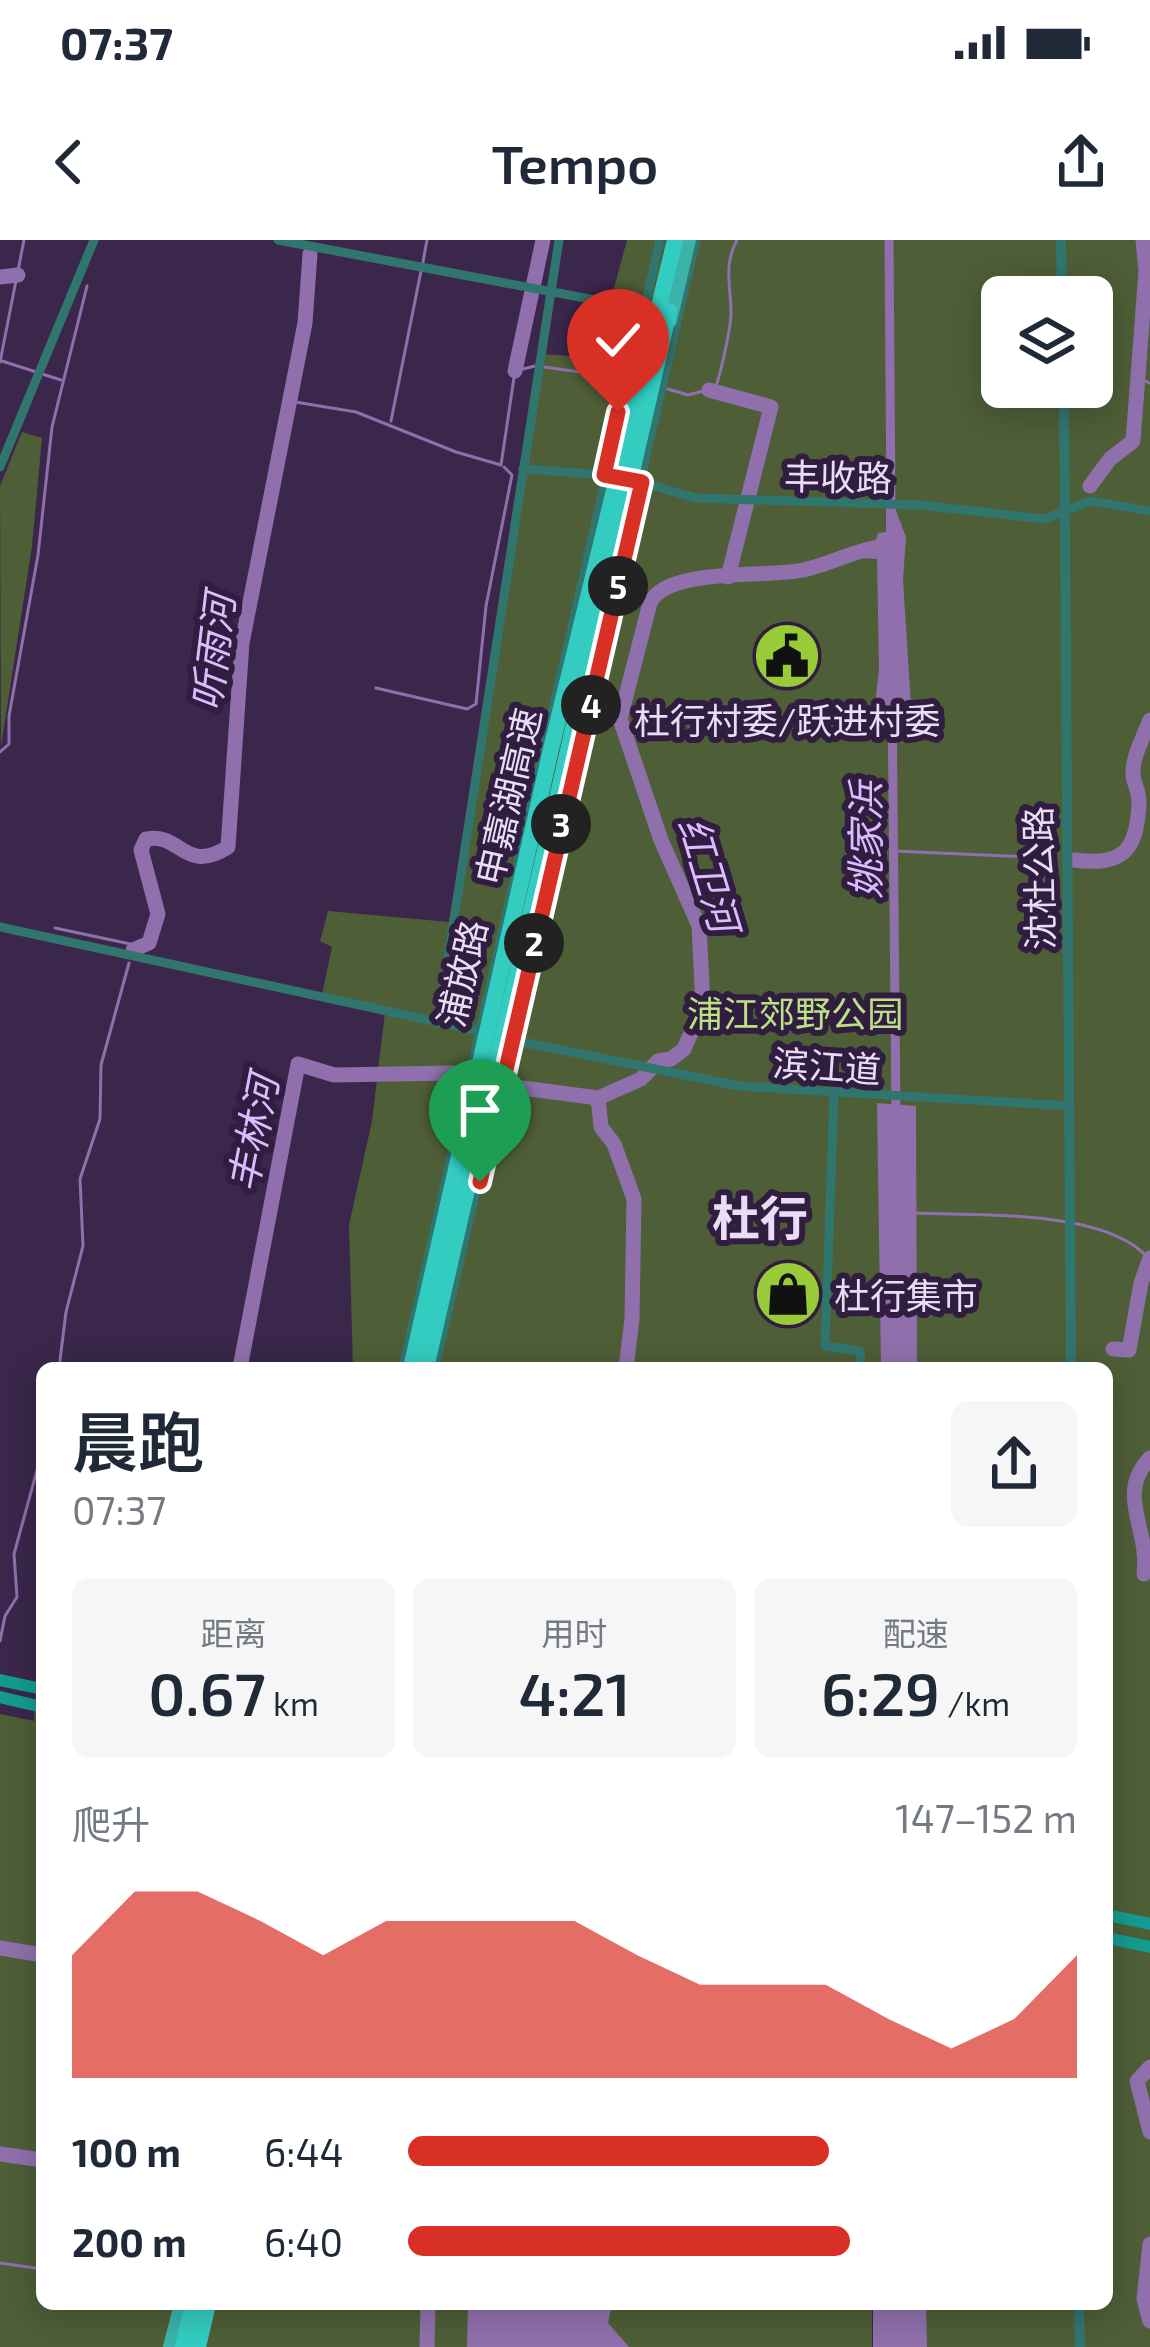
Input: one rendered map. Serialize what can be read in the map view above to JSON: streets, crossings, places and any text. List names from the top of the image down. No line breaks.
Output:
{"streets":{"highway":["申嘉湖高速"],"main road":["浦放路"],"street":["丰收路","沈杜公路","滨江道"]},"crossings":[["丰收路","沈杜公路"],["丰收路","浦放路"],["申嘉湖高速","浦放路"],["沈杜公路","滨江道"],["浦放路","滨江道"]],"districts":["杜行"],"water":["听雨河","姚家浜","红卫河","丰林河"],"parks":["浦江郊野公园"],"places":{"public building":["杜行村委/跃进村委"],"shop":["杜行集市"]},"page":{"status":"07:37","header":"Tempo","pins":["5","4","3","2"],"heading":["晨跑","07:37"],"stats":[["距离","0.67 km"],["用时","4:21"],["配速","6:29 /km"]],"chart":["爬升","147–152 m"],"list":[{"name":"100 m","note":"6:44"},{"name":"200 m","note":"6:40"}]}}
